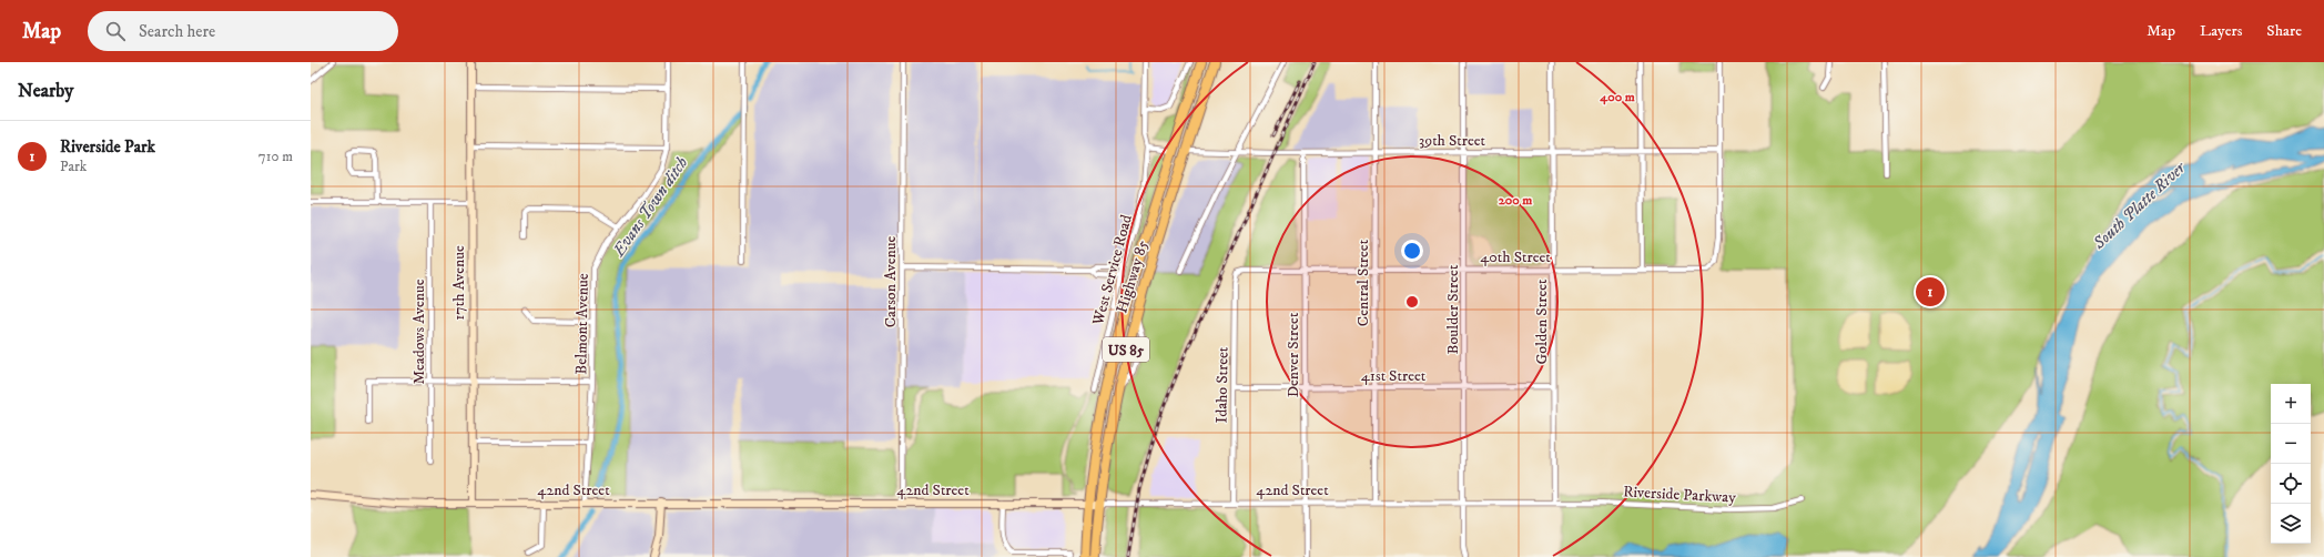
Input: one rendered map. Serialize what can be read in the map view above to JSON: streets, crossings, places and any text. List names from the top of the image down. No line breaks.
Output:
{"streets":{"highway":["Highway 85","US 85"],"main road":["17th Avenue","42nd Street"],"street":["39th Street","40th Street","West Service Road","Carson Avenue","Central Street","Boulder Street","Golden Street","Belmont Avenue","Meadows Avenue","Denver Street","41st Street","Idaho Street","Riverside Parkway"]},"crossings":[["39th Street","40th Street"],["39th Street","Highway 85"],["39th Street","Central Street"],["39th Street","Boulder Street"],["39th Street","Golden Street"],["39th Street","Denver Street"],["40th Street","Central Street"],["40th Street","Boulder Street"],["40th Street","Golden Street"],["40th Street","Denver Street"],["40th Street","Idaho Street"],["Highway 85","42nd Street"],["Carson Avenue","42nd Street"],["17th Avenue","42nd Street"],["Central Street","41st Street"],["Central Street","42nd Street"],["Boulder Street","41st Street"],["Boulder Street","42nd Street"],["Golden Street","41st Street"],["Golden Street","42nd Street"],["Golden Street","Riverside Parkway"],["Belmont Avenue","42nd Street"],["Denver Street","41st Street"],["Denver Street","42nd Street"],["41st Street","Idaho Street"],["Idaho Street","42nd Street"],["42nd Street","Riverside Parkway"]],"water":["South Platte River","Evans Town ditch"],"page":{"header":"Map","search":"Search here","nav":["Map","Layers","Share"],"heading":"Nearby","list":[{"mark":"1","name":"Riverside Park","note":"Park","value":"710 m"}],"pins":"1","map_buttons":["+","−"]},"rings":["400 m","200 m"]}
